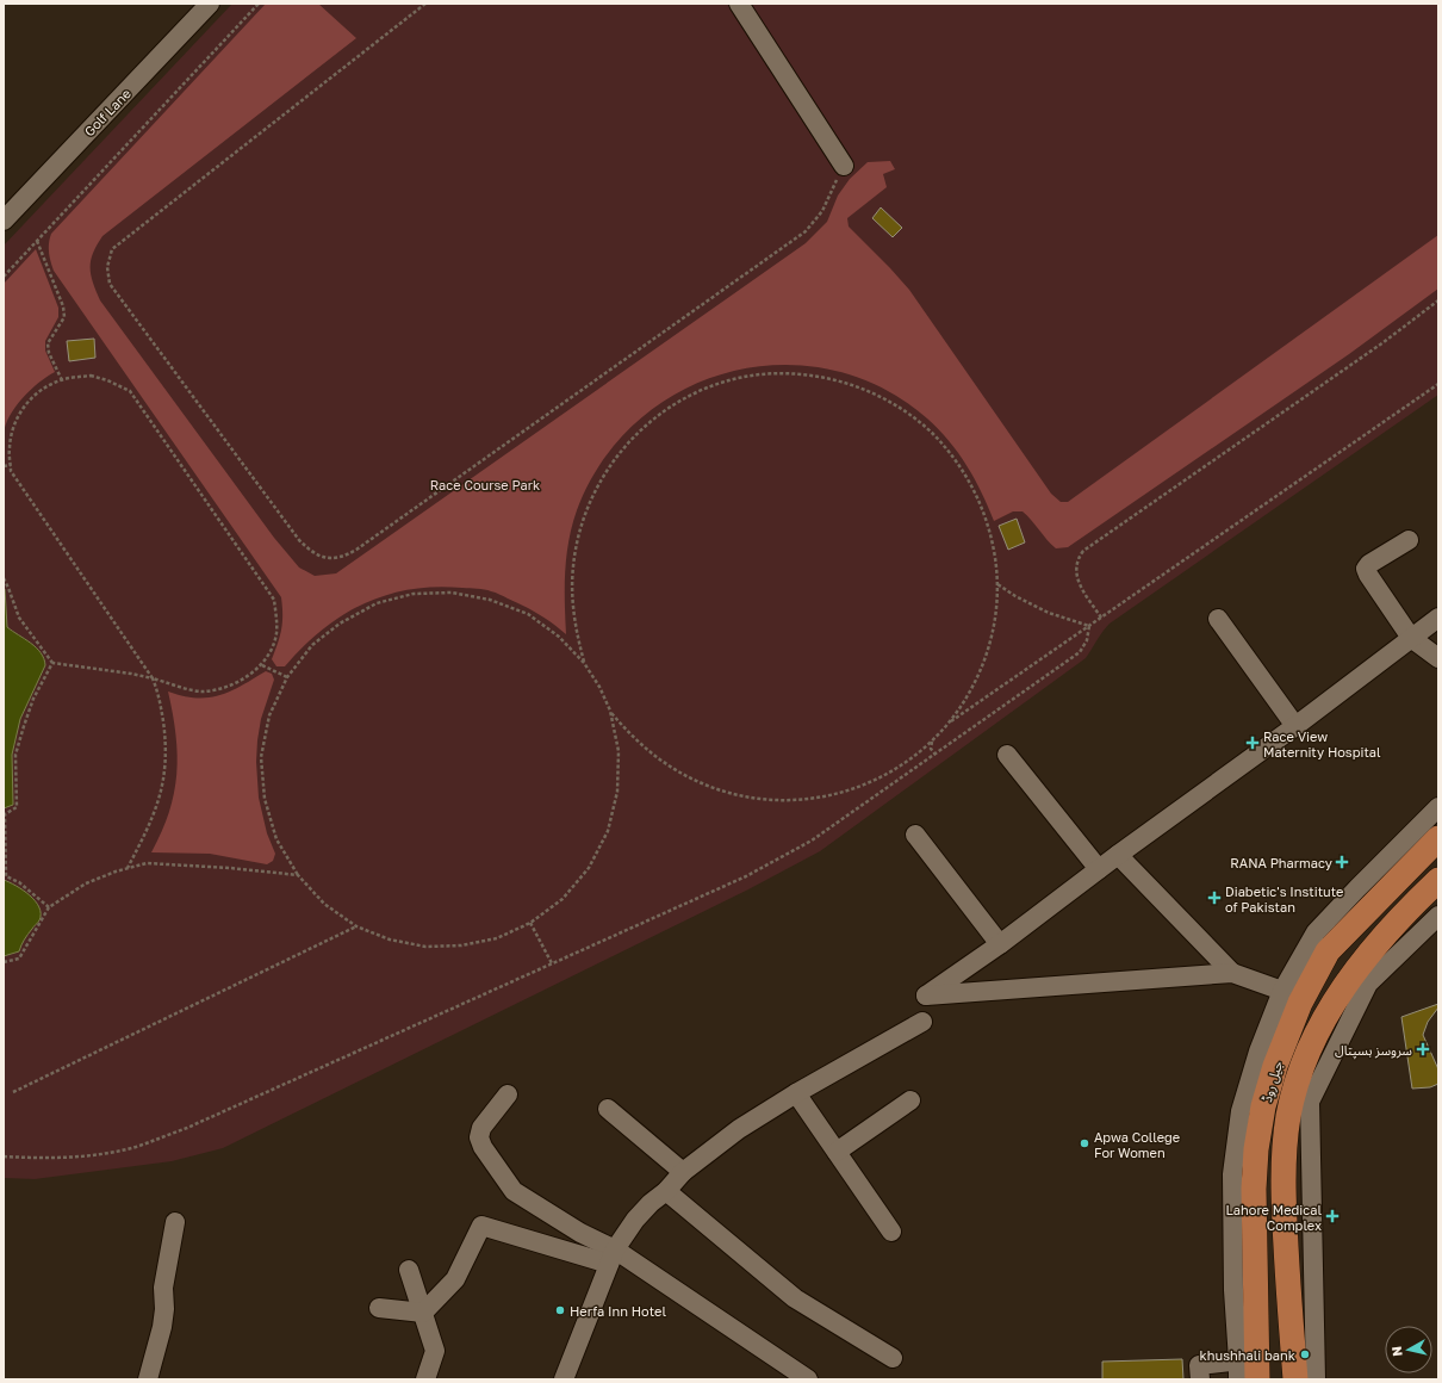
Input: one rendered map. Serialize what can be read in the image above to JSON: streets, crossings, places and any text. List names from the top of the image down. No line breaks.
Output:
{"streets":{"main road":["جیل روڈ"],"street":["Golf Lane"]},"parks":["Race Course Park"],"places":{"health":["Race View Maternity Hospital","RANA Pharmacy","Diabetic's Institute of Pakistan","سروسز ہسپتال","Lahore Medical Complex"],"other":["Apwa College For Women","Herfa Inn Hotel","khushhali bank"]},"north":"left"}
